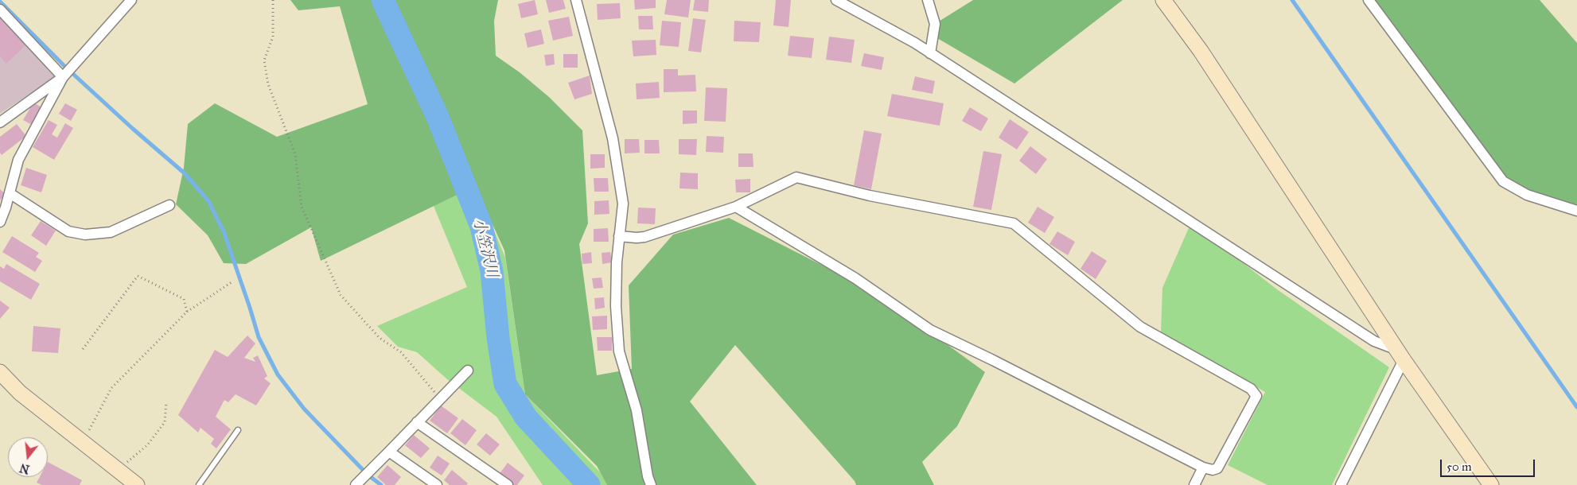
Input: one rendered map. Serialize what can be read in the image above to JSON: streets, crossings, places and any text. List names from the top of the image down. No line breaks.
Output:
{"water":["小笠沢川"],"scale_bar":"50 m","north":"bottom"}
